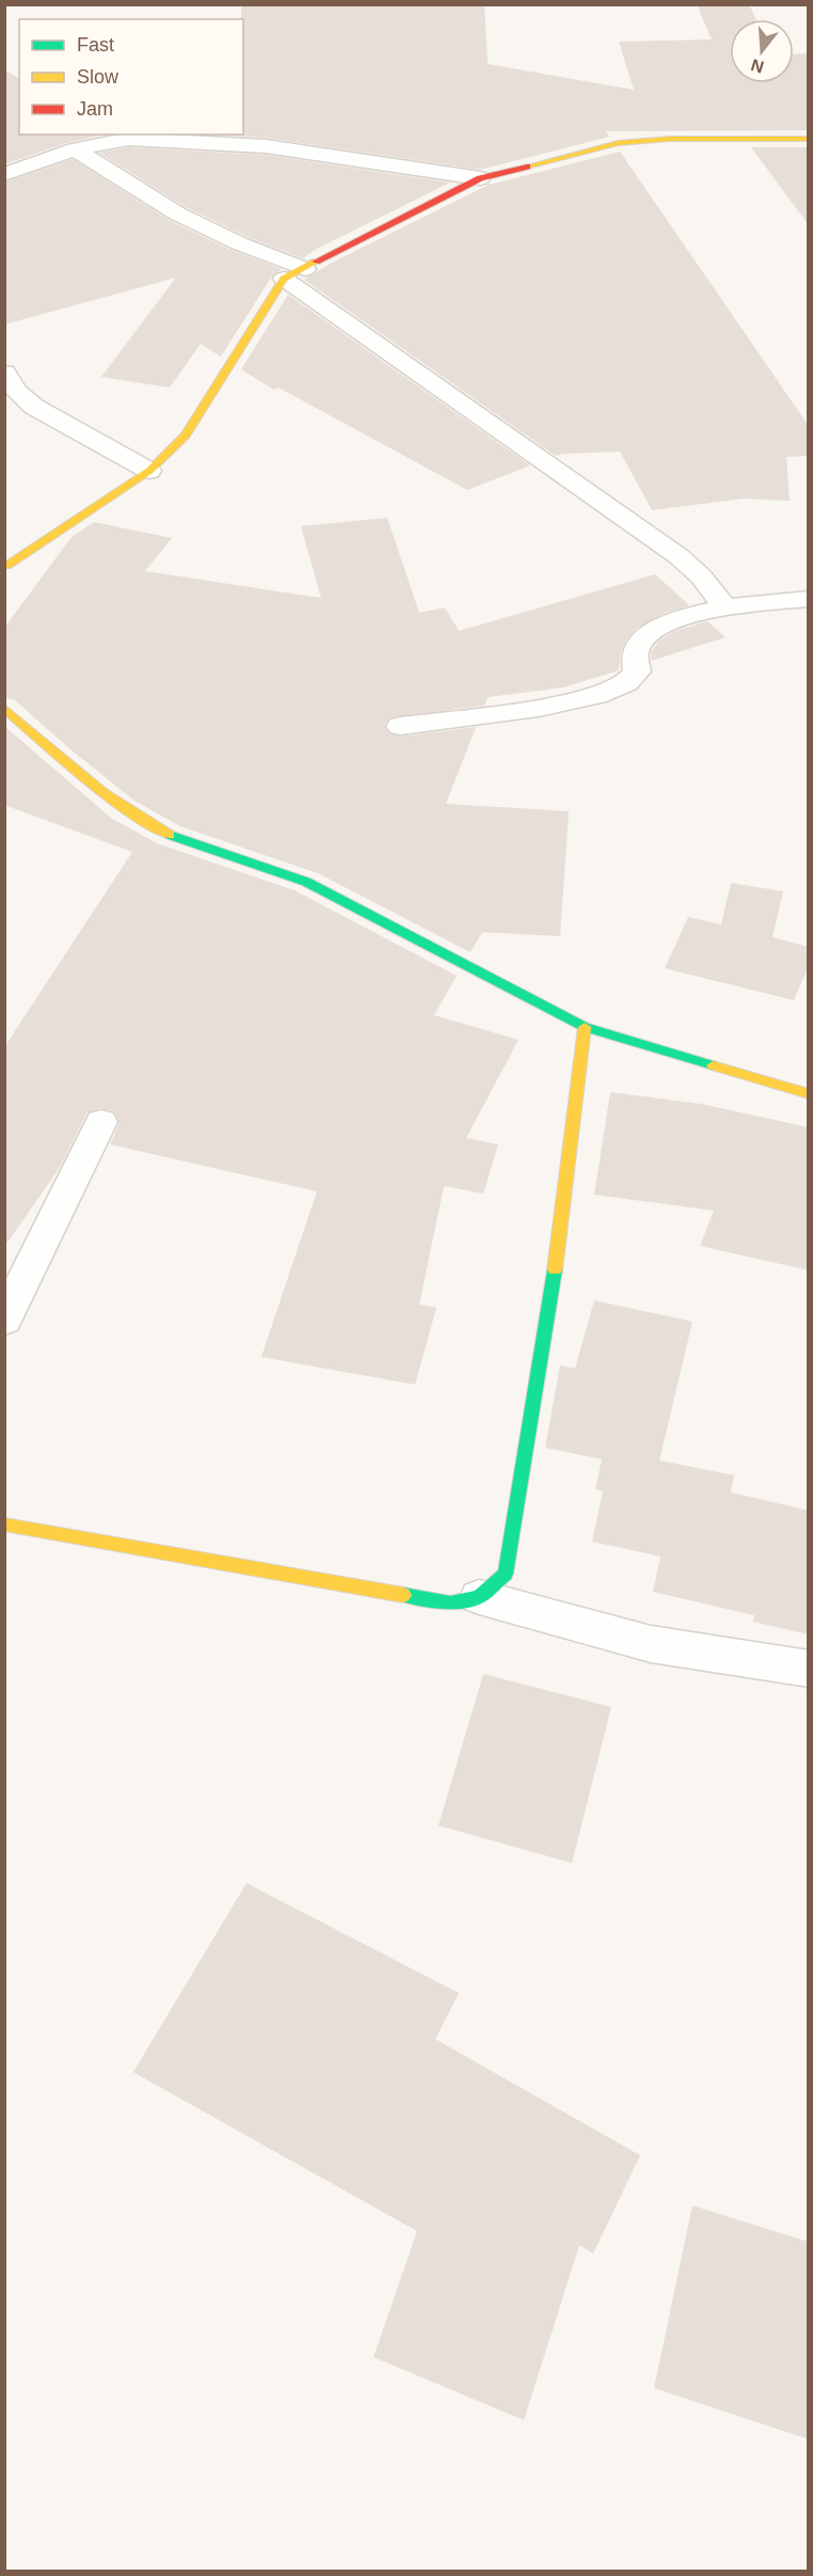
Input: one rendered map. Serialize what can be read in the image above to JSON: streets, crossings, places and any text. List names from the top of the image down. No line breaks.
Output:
{"legend":["Fast","Slow","Jam"],"north":"bottom"}
